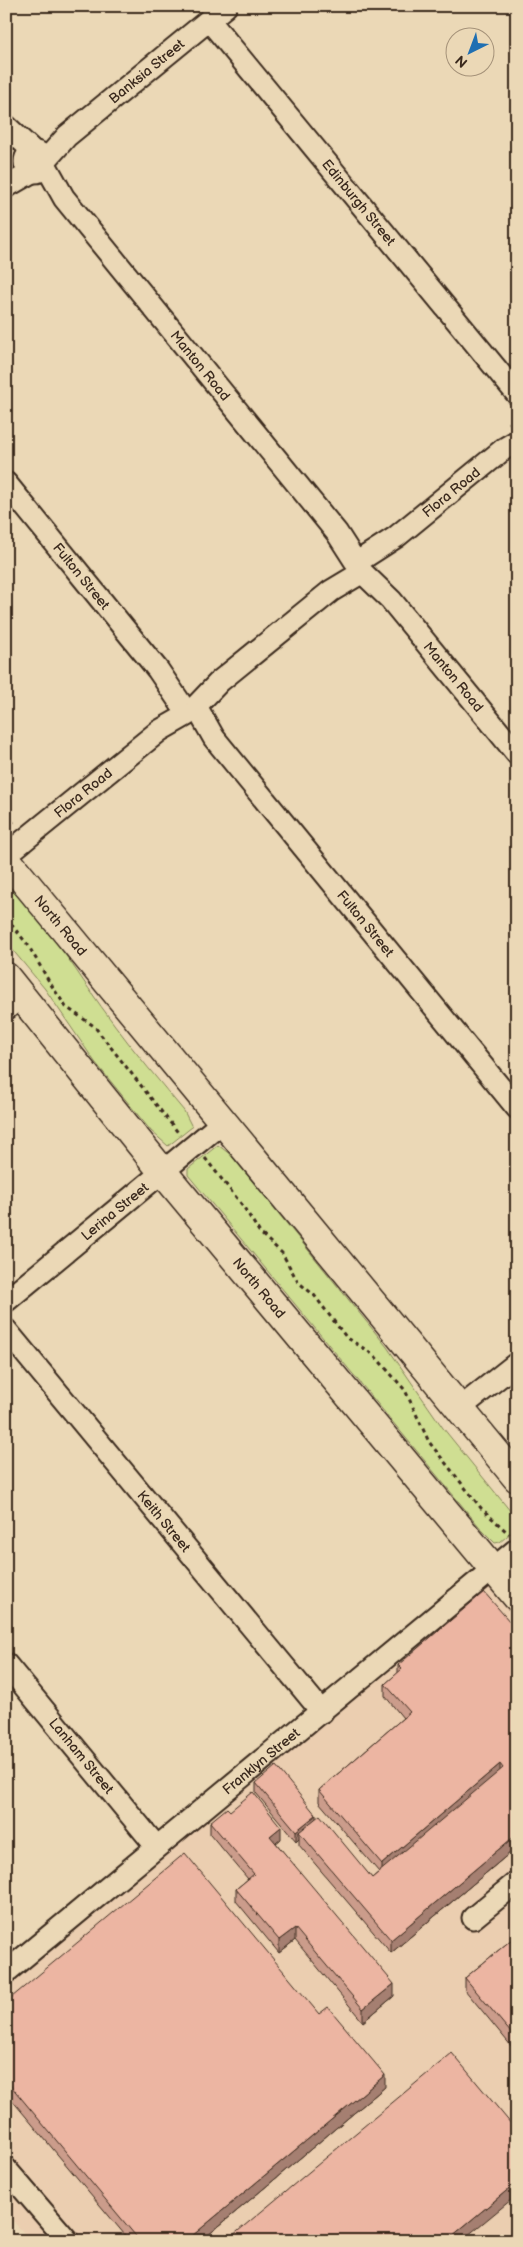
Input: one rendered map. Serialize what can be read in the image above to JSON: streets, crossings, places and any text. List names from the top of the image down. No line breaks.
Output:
{"streets":{"highway":["North Road"],"street":["Banksia Street","Edinburgh Street","Manton Road","Flora Road","Fulton Street","Lerina Street","Keith Street","Lanham Street","Franklyn Street"]},"crossings":[["Banksia Street","Edinburgh Street"],["Banksia Street","Manton Road"],["Manton Road","Flora Road"],["Flora Road","Fulton Street"],["North Road","Lerina Street"],["North Road","Franklyn Street"],["Keith Street","Franklyn Street"],["Lanham Street","Franklyn Street"]],"north":"bottom left"}
